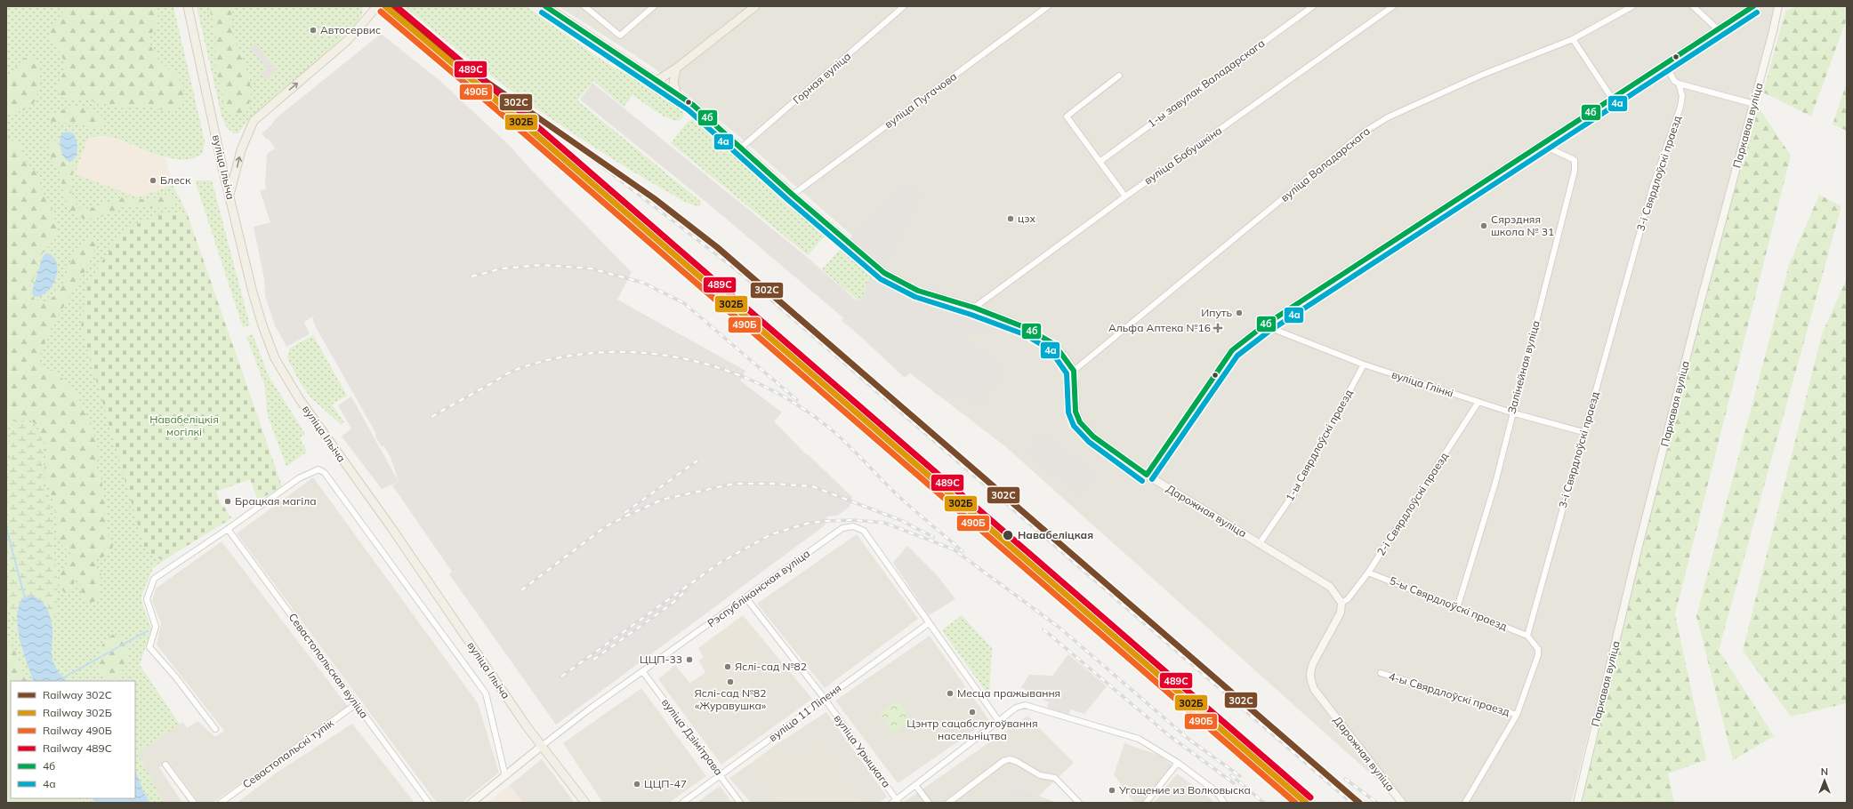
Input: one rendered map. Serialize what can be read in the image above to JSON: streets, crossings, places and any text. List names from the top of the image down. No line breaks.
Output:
{"streets":{"main road":["вуліца Ільіча"],"street":["Горная вуліца","1-ы завулак Валадарскага","вуліца Пугачова","Паркавая вуліца","вуліца Бабушкіна","вуліца Валадарскага","3-і Свярдлоўскі праезд","Залінейная вуліца","вуліца Глінкі","1-ы Свярдлоўскі праезд","2-і Свярдлоўскі праезд","Дарожная вуліца","Рэспубліканская вуліца","5-ы Свярдлоўскі праезд","Севастопальская вуліца","4-ы Свярдлоўскі праезд","вуліца 11 Ліпеня","вуліца Дзімітрава","вуліца Урыцкага","Севастопальскі тупік"]},"crossings":[["Горная вуліца","Дарожная вуліца"],["вуліца Пугачова","Дарожная вуліца"],["вуліца Бабушкіна","Дарожная вуліца"],["вуліца Валадарскага","Дарожная вуліца"],["вуліца Ільіча","Рэспубліканская вуліца"],["вуліца Ільіча","Севастопальская вуліца"],["3-і Свярдлоўскі праезд","вуліца Глінкі"],["3-і Свярдлоўскі праезд","5-ы Свярдлоўскі праезд"],["Залінейная вуліца","вуліца Глінкі"],["Залінейная вуліца","5-ы Свярдлоўскі праезд"],["вуліца Глінкі","1-ы Свярдлоўскі праезд"],["вуліца Глінкі","2-і Свярдлоўскі праезд"],["1-ы Свярдлоўскі праезд","Дарожная вуліца"],["2-і Свярдлоўскі праезд","Дарожная вуліца"],["2-і Свярдлоўскі праезд","5-ы Свярдлоўскі праезд"],["Рэспубліканская вуліца","вуліца 11 Ліпеня"],["Рэспубліканская вуліца","вуліца Дзімітрава"],["Рэспубліканская вуліца","вуліца Урыцкага"],["Севастопальская вуліца","Севастопальскі тупік"],["вуліца 11 Ліпеня","вуліца Дзімітрава"],["вуліца 11 Ліпеня","вуліца Урыцкага"]],"parks":["Навабеліцкія могілкі"],"places":{"other":["Автосервис","Блеск","цэх","Сярэдняя школа № 31","Ипуть","Брацкая магіла","Навабеліцкая","ЦЦП-33","Яслі-сад №82","Яслі-сад №82 «Журавушка»","Месца пражывання","Цэнтр сацабслугоўвання насельніцтва","ЦЦП-47","Угощение из Волковыска"],"health":["Альфа Аптека №16"]},"lines":["rail line 302С","rail line 302Б","rail line 489С","transit line 4б","rail line 490Б","transit line 4а"],"legend":["Railway 302С","Railway 302Б","Railway 490Б","Railway 489С","4б","4а"],"north":"top"}
